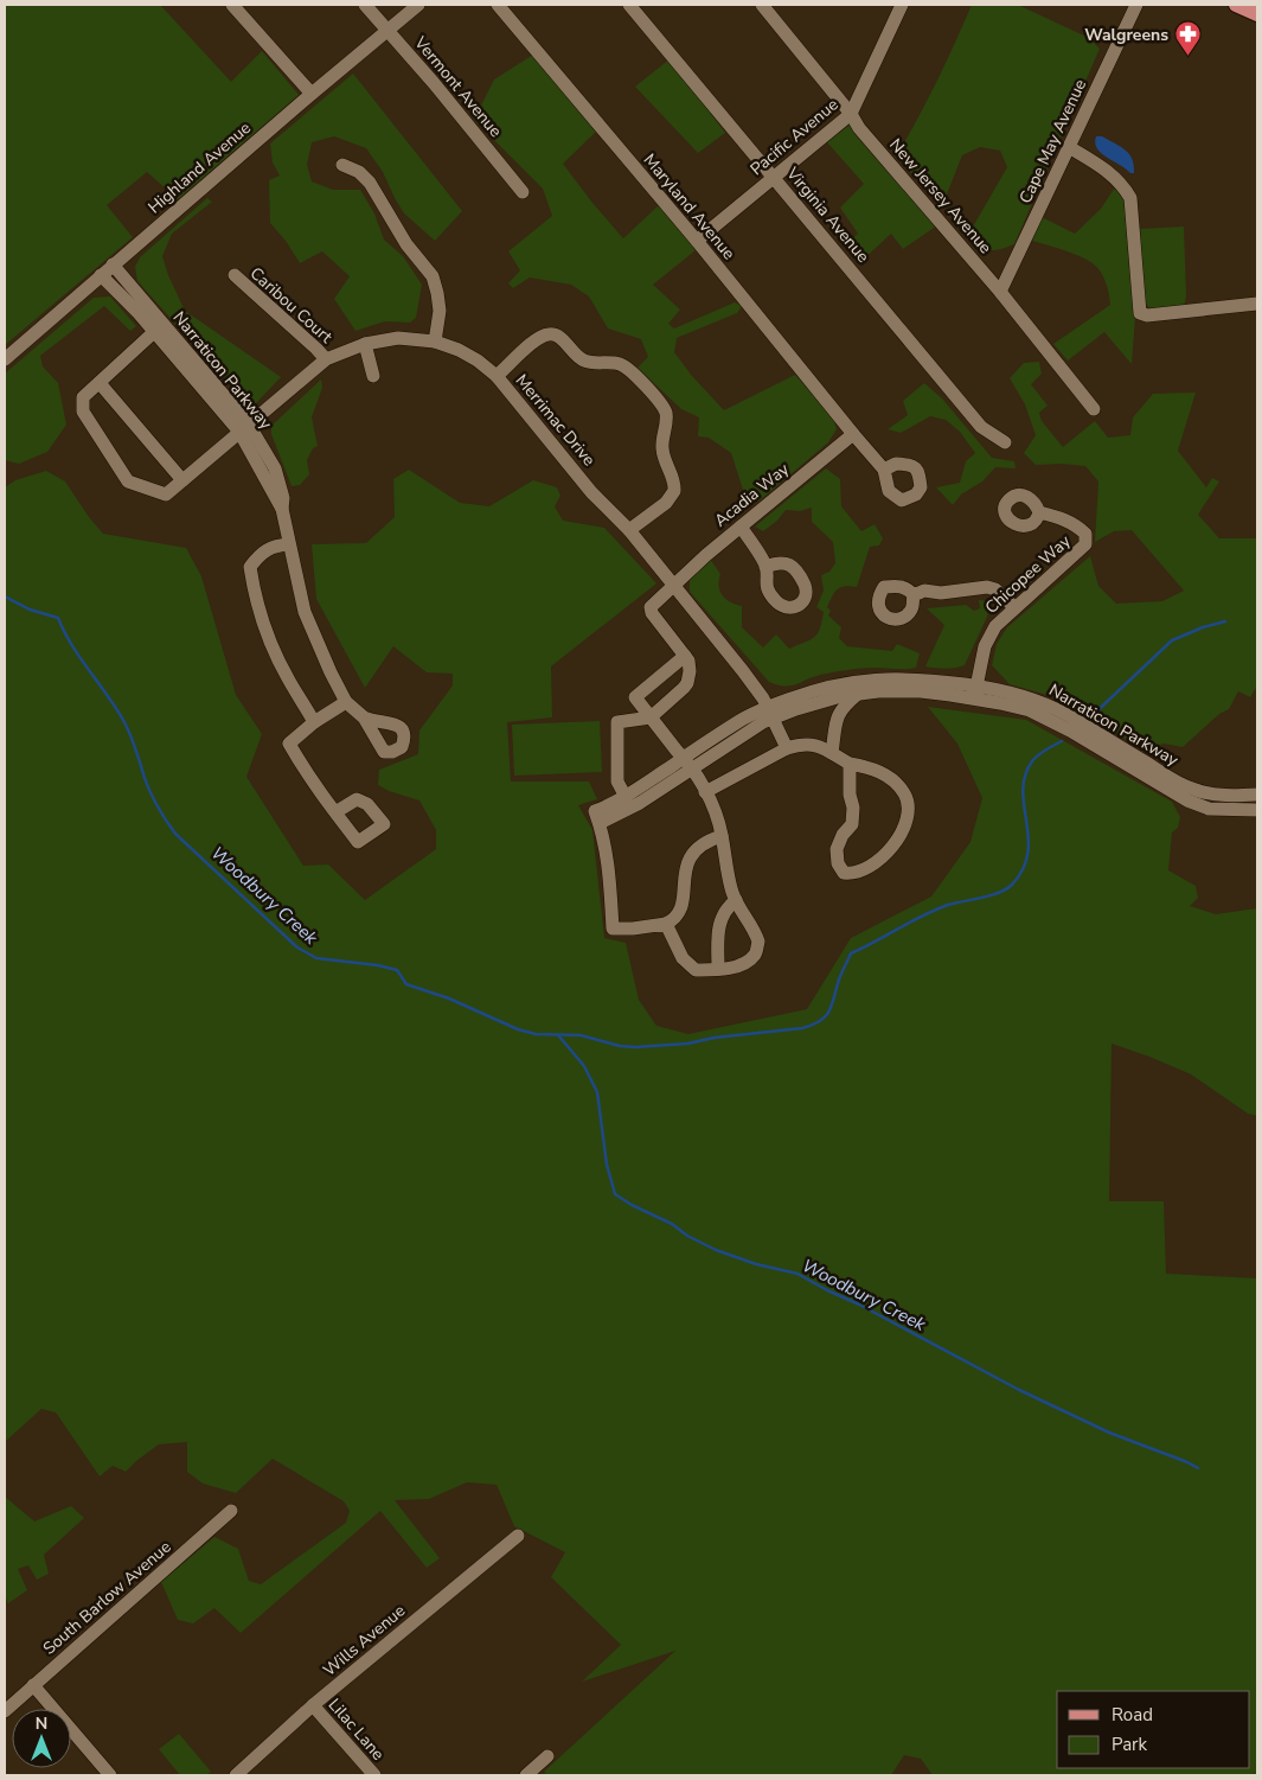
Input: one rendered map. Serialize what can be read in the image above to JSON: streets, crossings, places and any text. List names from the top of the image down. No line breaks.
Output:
{"streets":{"street":["Vermont Avenue","Pacific Avenue","Cape May Avenue","Highland Avenue","New Jersey Avenue","Maryland Avenue","Virginia Avenue","Caribou Court","Narraticon Parkway","Merrimac Drive","Acadia Way","Chicopee Way","South Barlow Avenue","Wills Avenue","Lilac Lane"]},"crossings":[["Vermont Avenue","Highland Avenue"],["Pacific Avenue","New Jersey Avenue"],["Pacific Avenue","Maryland Avenue"],["Pacific Avenue","Virginia Avenue"],["Cape May Avenue","New Jersey Avenue"],["Highland Avenue","Narraticon Parkway"],["Maryland Avenue","Acadia Way"],["Caribou Court","Merrimac Drive"],["Narraticon Parkway","Merrimac Drive"],["Narraticon Parkway","Chicopee Way"],["Merrimac Drive","Acadia Way"],["Wills Avenue","Lilac Lane"]],"water":["Woodbury Creek"],"places":{"pharmacy":["Walgreens"]},"legend":["Road","Park"],"north":"top"}
